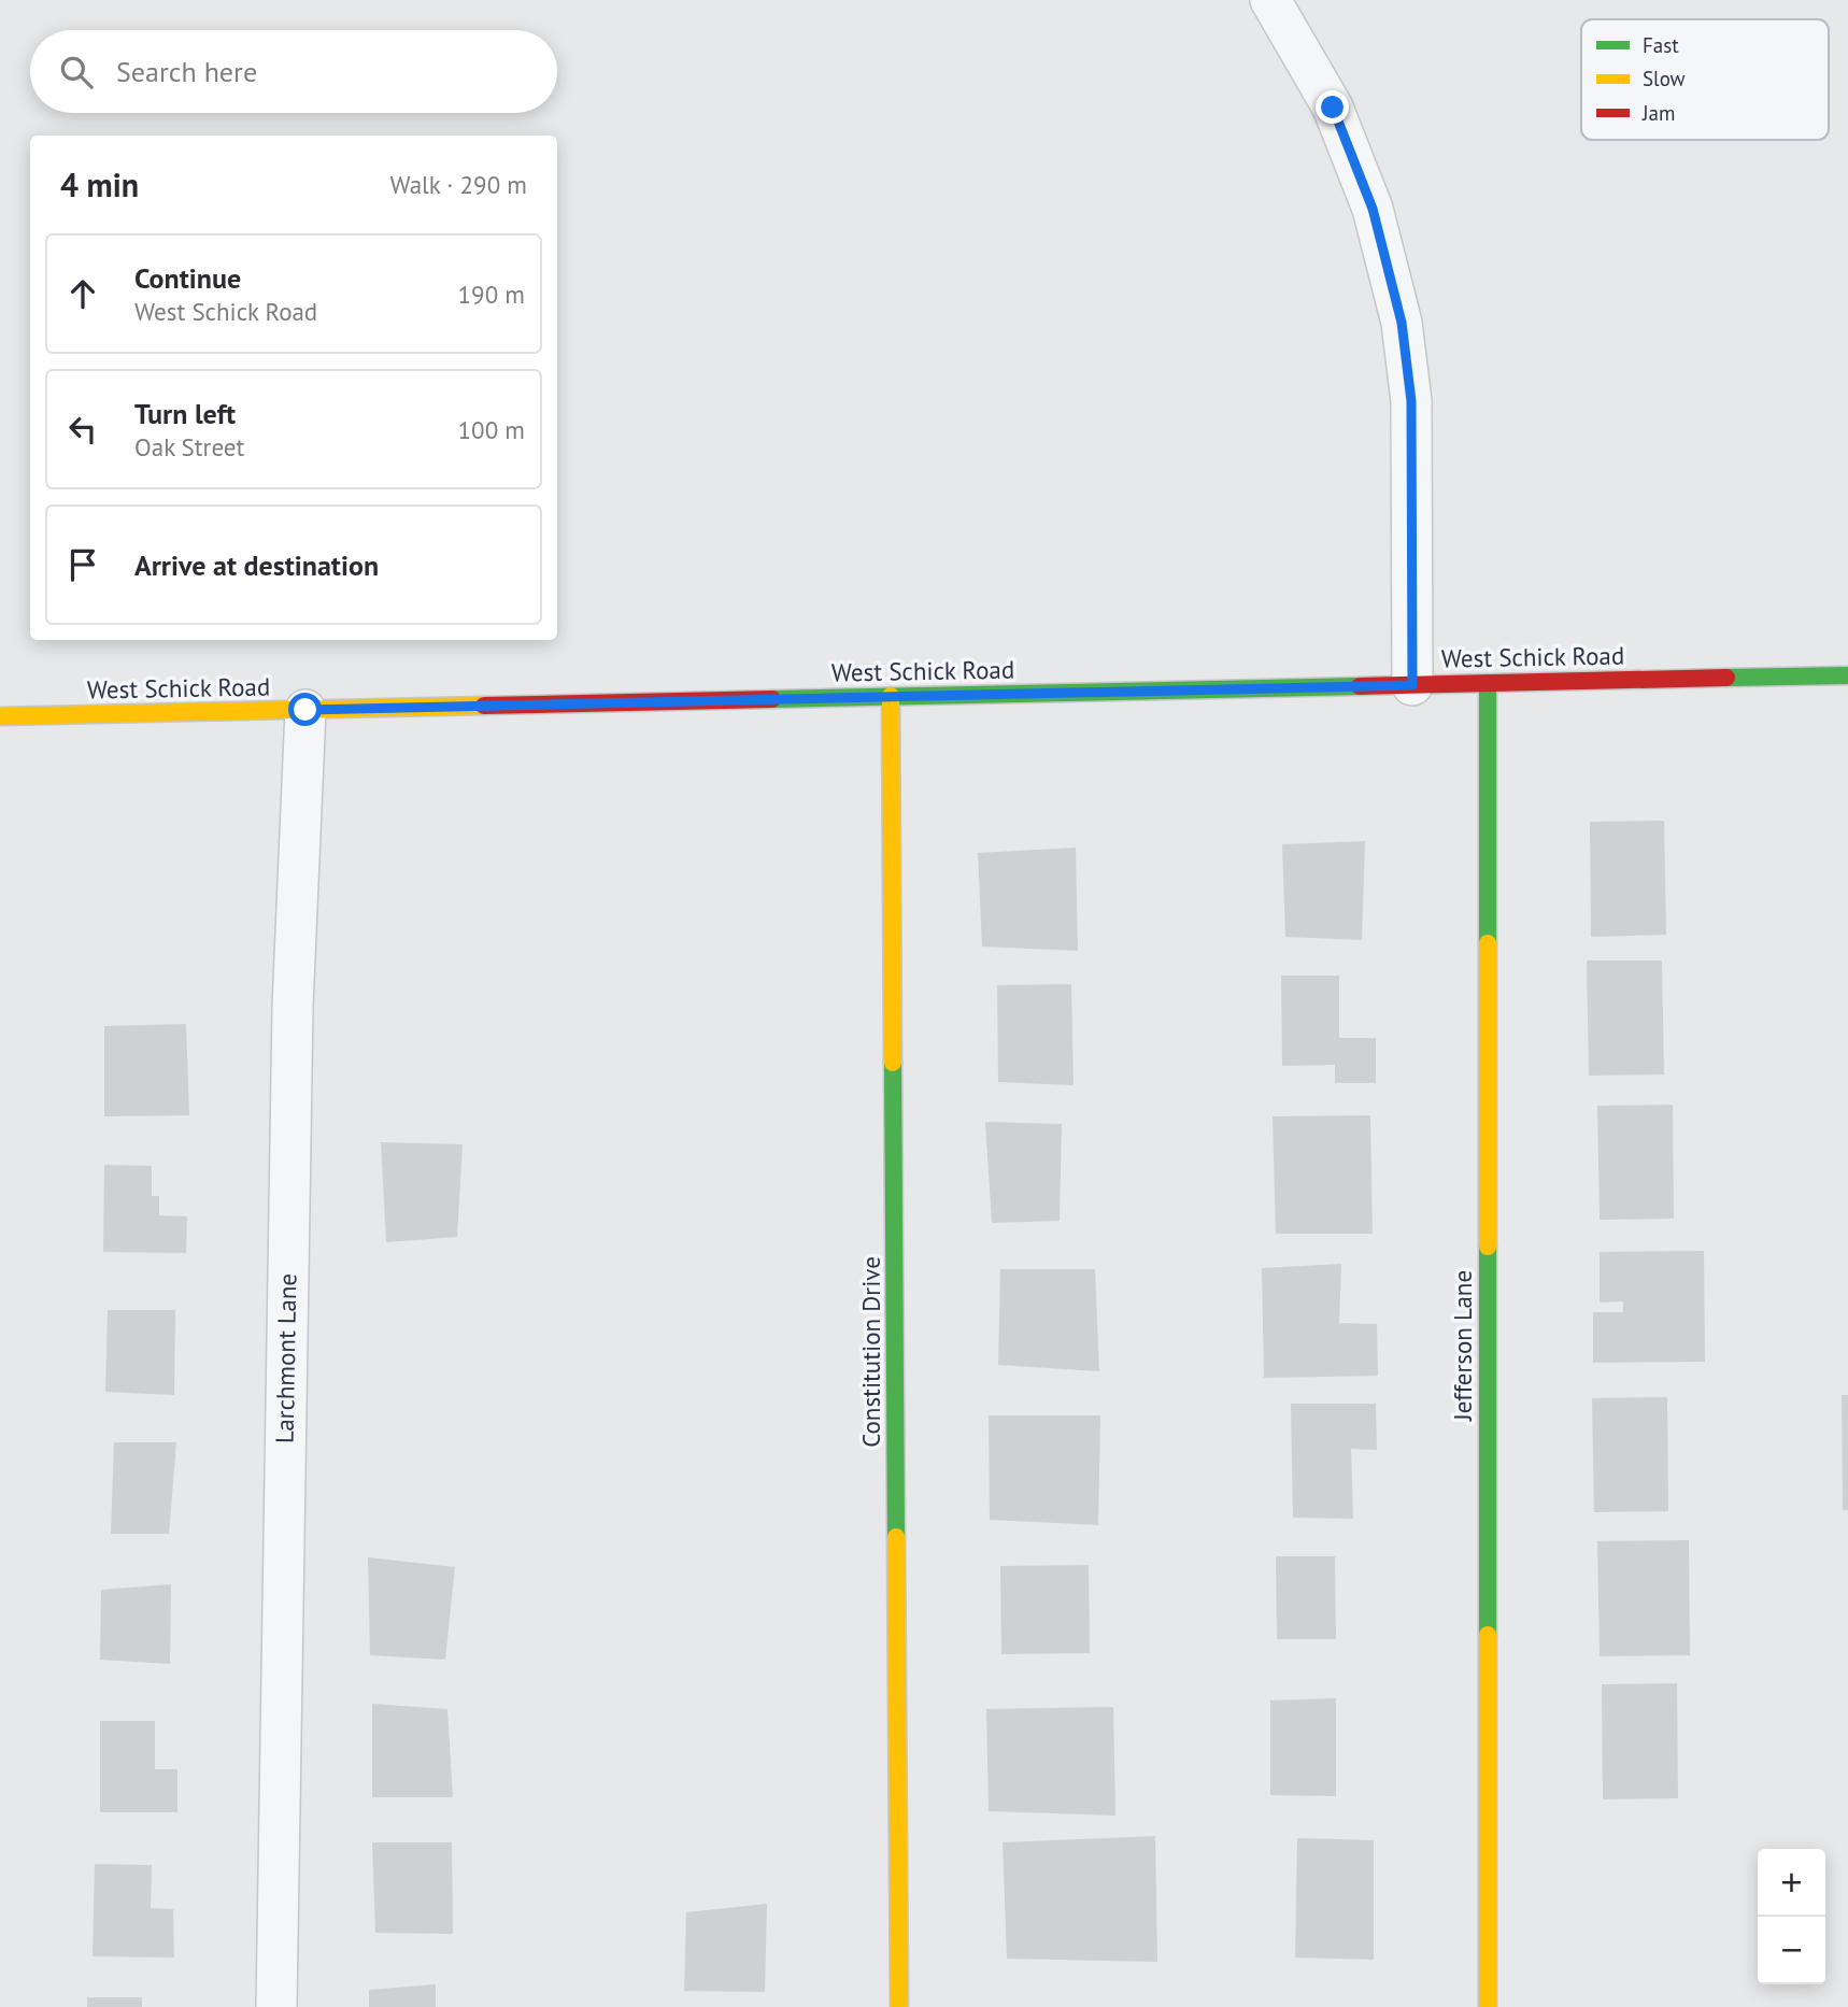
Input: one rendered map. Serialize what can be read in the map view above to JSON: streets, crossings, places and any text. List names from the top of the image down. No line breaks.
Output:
{"streets":{"street":["West Schick Road","Jefferson Lane","Constitution Drive","Larchmont Lane"]},"crossings":[["West Schick Road","Jefferson Lane"],["West Schick Road","Constitution Drive"],["West Schick Road","Larchmont Lane"]],"legend":["Fast","Slow","Jam"],"page":{"search":"Search here","heading":["4 min","Walk · 290 m"],"list":[["Continue","West Schick Road","190 m"],["Turn left","Oak Street","100 m"],"Arrive at destination"],"map_buttons":["+","−"]}}
